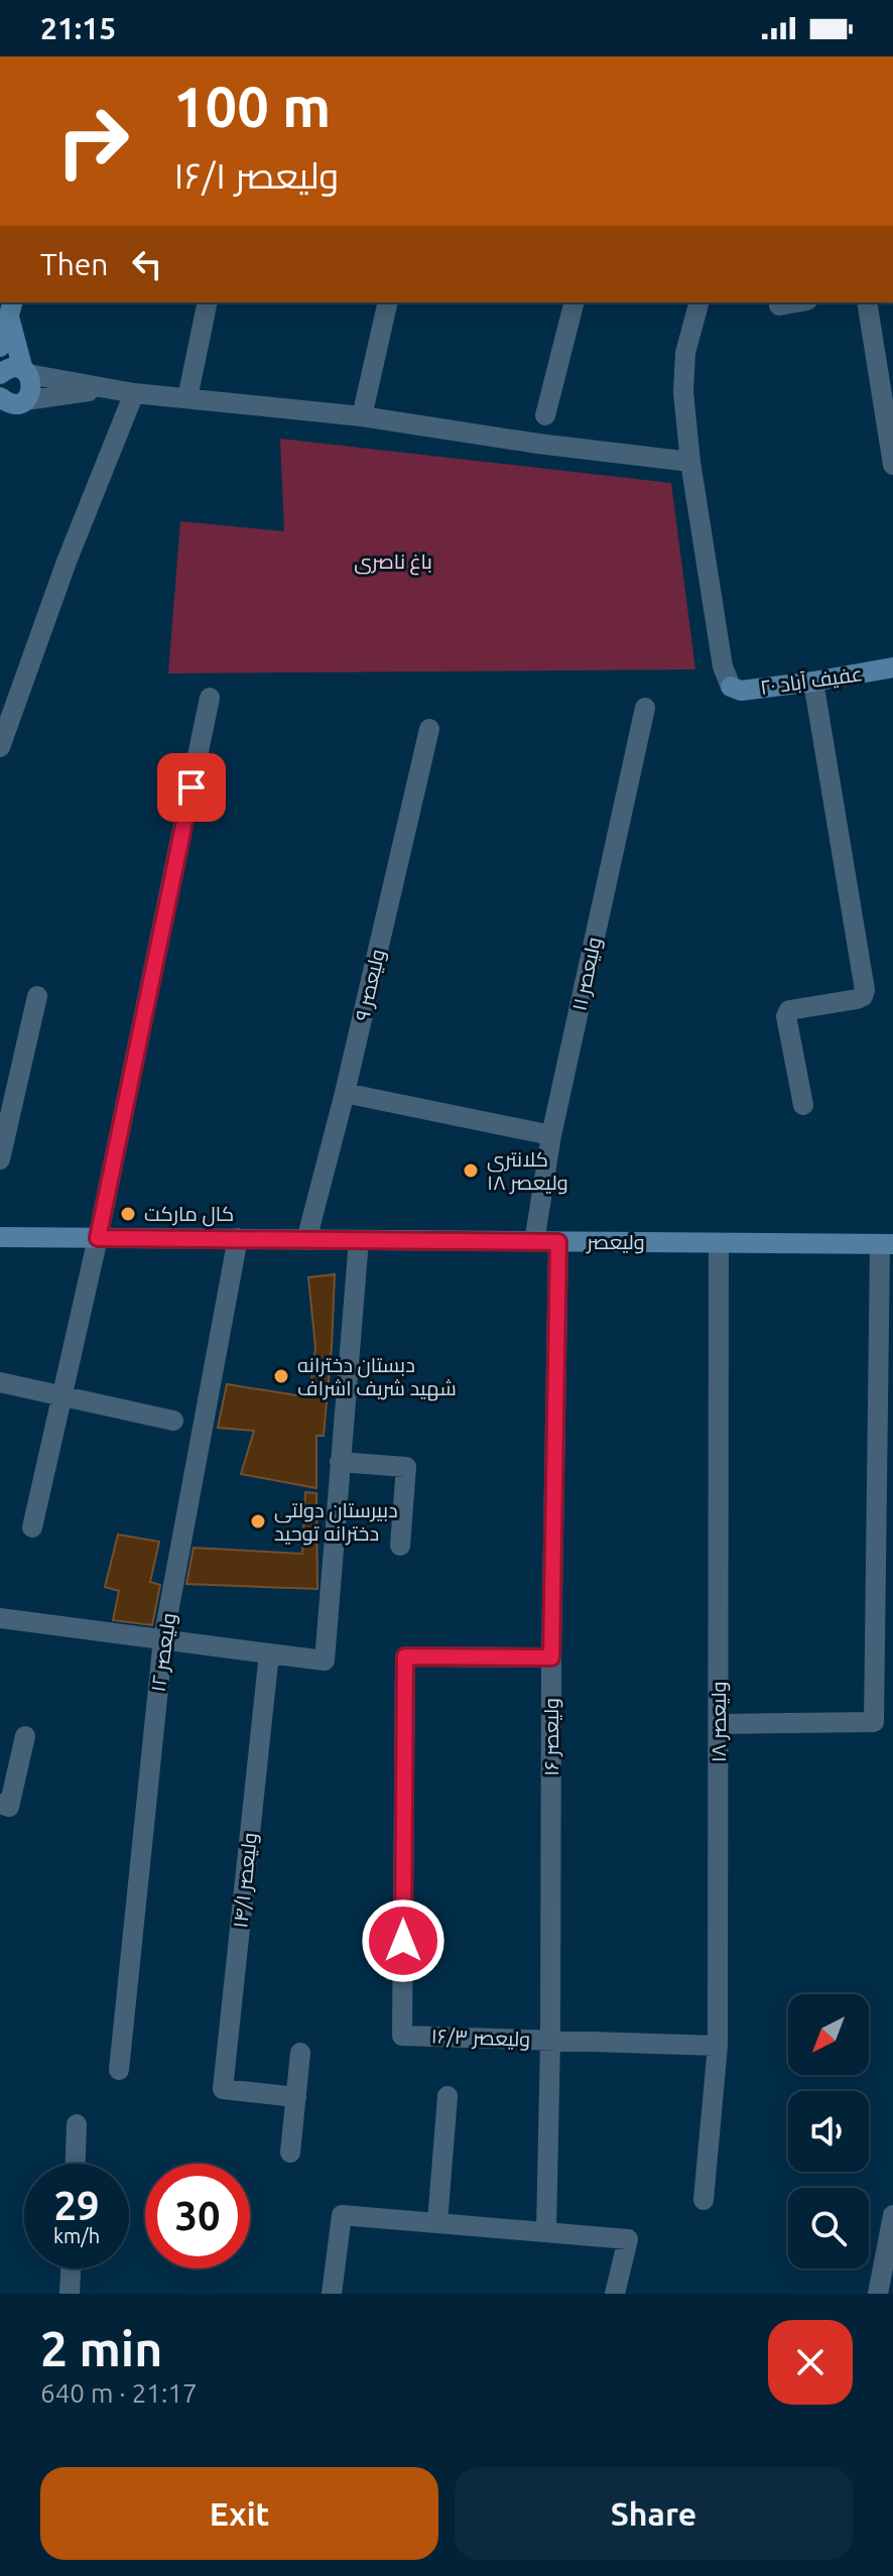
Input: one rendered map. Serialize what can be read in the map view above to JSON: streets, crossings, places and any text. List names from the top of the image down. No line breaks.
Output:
{"streets":{"main road":["عفیف آباد ۲۰","ولیعصر"],"street":["۱۱ ولیعصر","۹ ولیعصر","۱۲ ولیعصر","۱۸ ولیعصر","۱۶ ولیعصر","۱۴/۱ ولیعصر","۱۶/۳ ولیعصر"]},"crossings":[["۱۱ ولیعصر","ولیعصر"],["۹ ولیعصر","ولیعصر"],["ولیعصر","۱۲ ولیعصر"],["ولیعصر","۱۸ ولیعصر"],["ولیعصر","۱۶ ولیعصر"],["۱۶ ولیعصر","۱۶/۳ ولیعصر"]],"parks":["باغ ناصری"],"places":["کلانتری ۱۸ ولیعصر","کال مارکت","دبستان دخترانه شهید شریف اشراف","دبیرستان دولتی دخترانه توحید"],"north":"bottom left","page":{"status":"21:15","turn":["100 m","۱۶/۱ ولیعصر"],"then":"Then","speed":"29 km/h","limit":"30","heading":["2 min","640 m · 21:17"],"buttons":["Exit","Share"]}}
